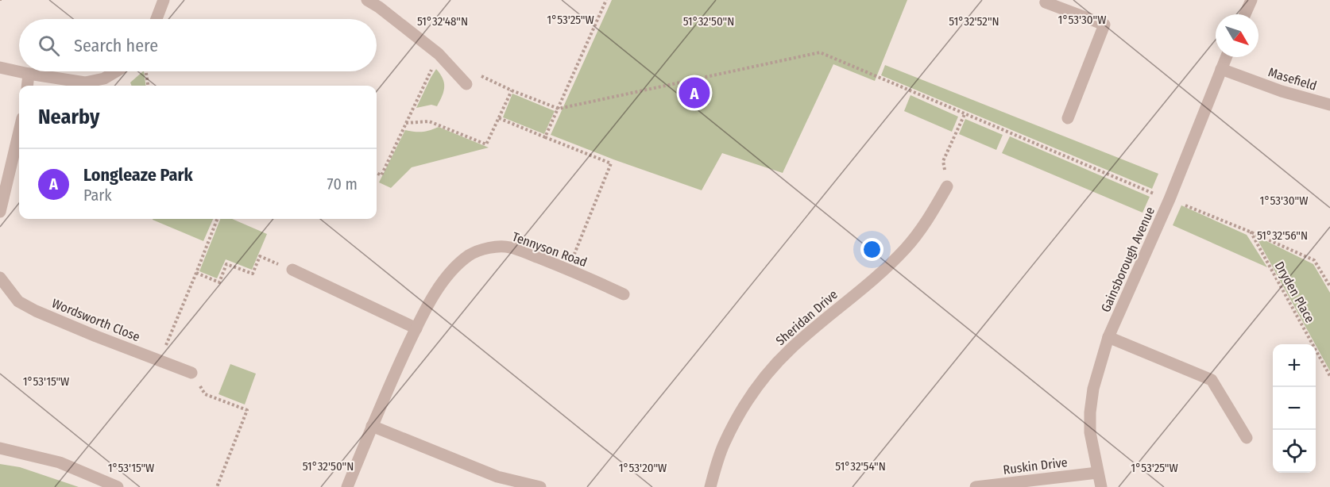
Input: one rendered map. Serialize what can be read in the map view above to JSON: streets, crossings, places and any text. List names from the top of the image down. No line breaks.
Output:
{"streets":{"street":["Masefield","Tennyson Road","Gainsborough Avenue","Sheridan Drive","Wordsworth Close","Ruskin Drive"],"path":["Dryden Place"]},"crossings":[["Masefield","Gainsborough Avenue"],["Gainsborough Avenue","Ruskin Drive"]],"north":"bottom right","page":{"search":"Search here","pins":"A","heading":"Nearby","list":[{"mark":"A","name":"Longleaze Park","note":"Park","value":"70 m"}],"map_buttons":["+","−"]},"coordinates":["1°53'25\"W","1°53'30\"W","51°32'48\"N","51°32'50\"N","51°32'52\"N","51°32'56\"N","1°53'15\"W","51°32'54\"N","1°53'20\"W"]}
